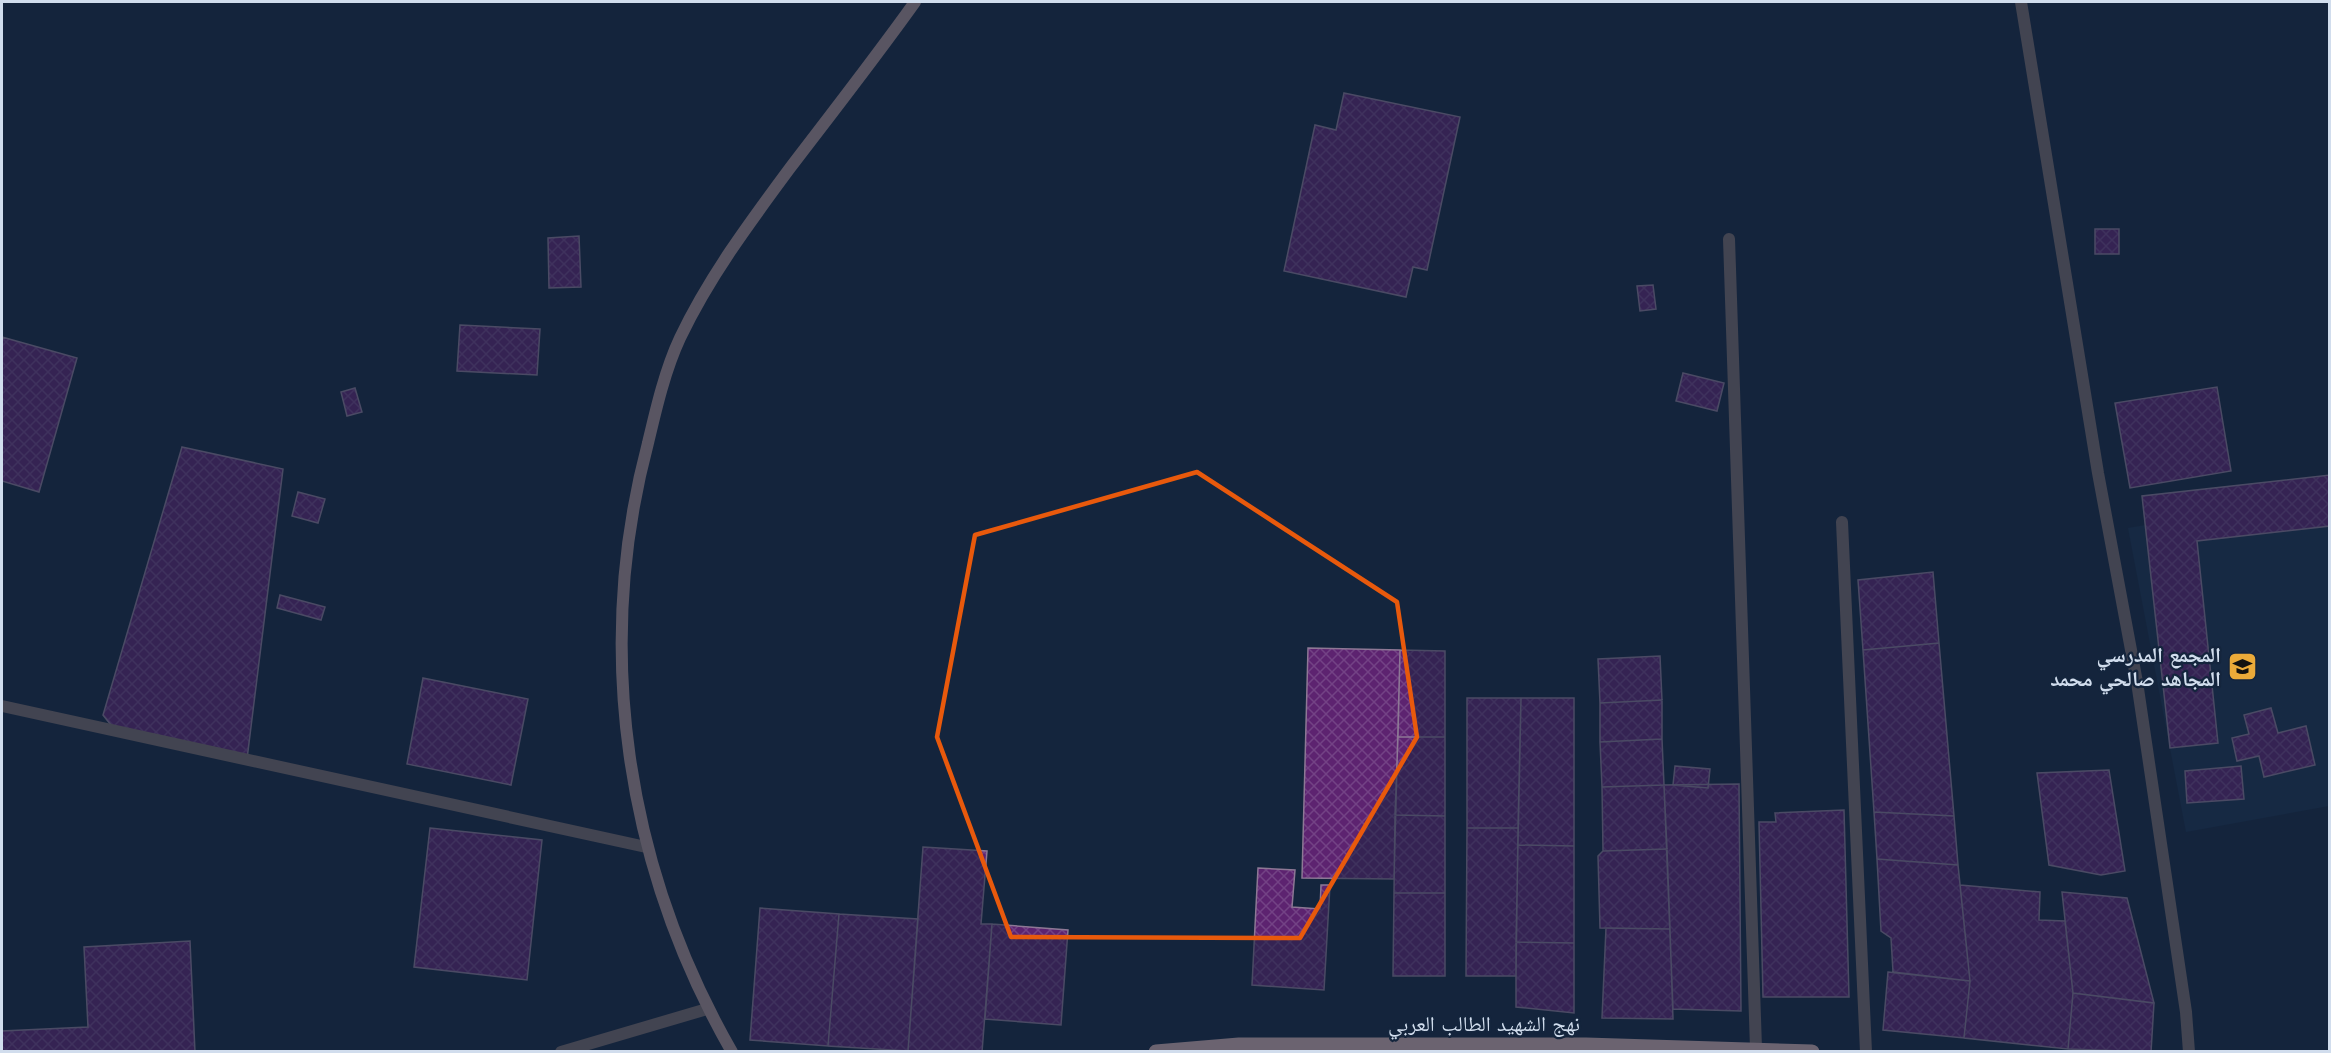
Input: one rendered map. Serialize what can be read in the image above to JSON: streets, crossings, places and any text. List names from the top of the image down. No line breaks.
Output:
{"streets":{"main road":["نهج الشهيد الطالب العربي"]},"places":{"school or university":["المجمع المدرسي المجاهد صالحي محمد"]}}
